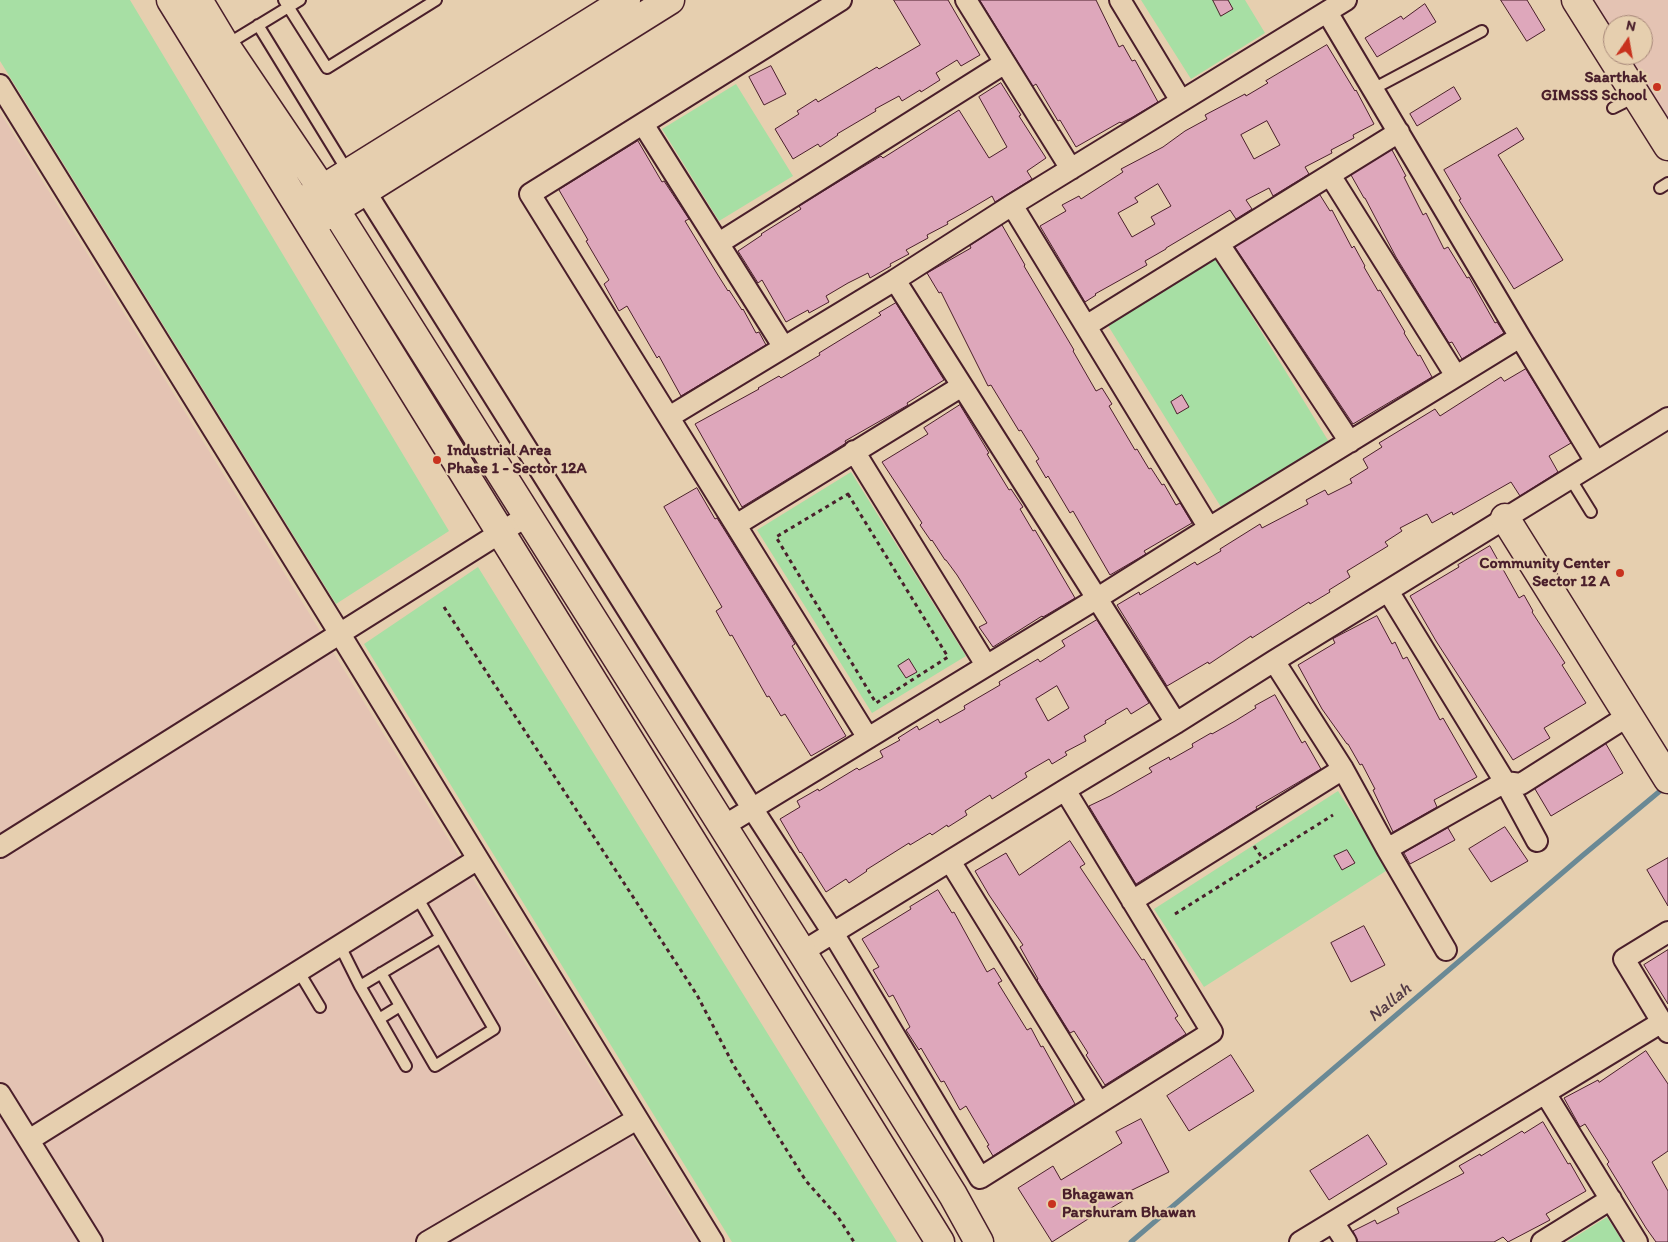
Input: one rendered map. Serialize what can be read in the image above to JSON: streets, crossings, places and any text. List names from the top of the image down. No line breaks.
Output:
{"water":["Nallah"],"places":["Saarthak GIMSSS School","Industrial Area Phase 1 - Sector 12A","Community Center Sector 12 A","Bhagawan Parshuram Bhawan"],"north":"top"}
